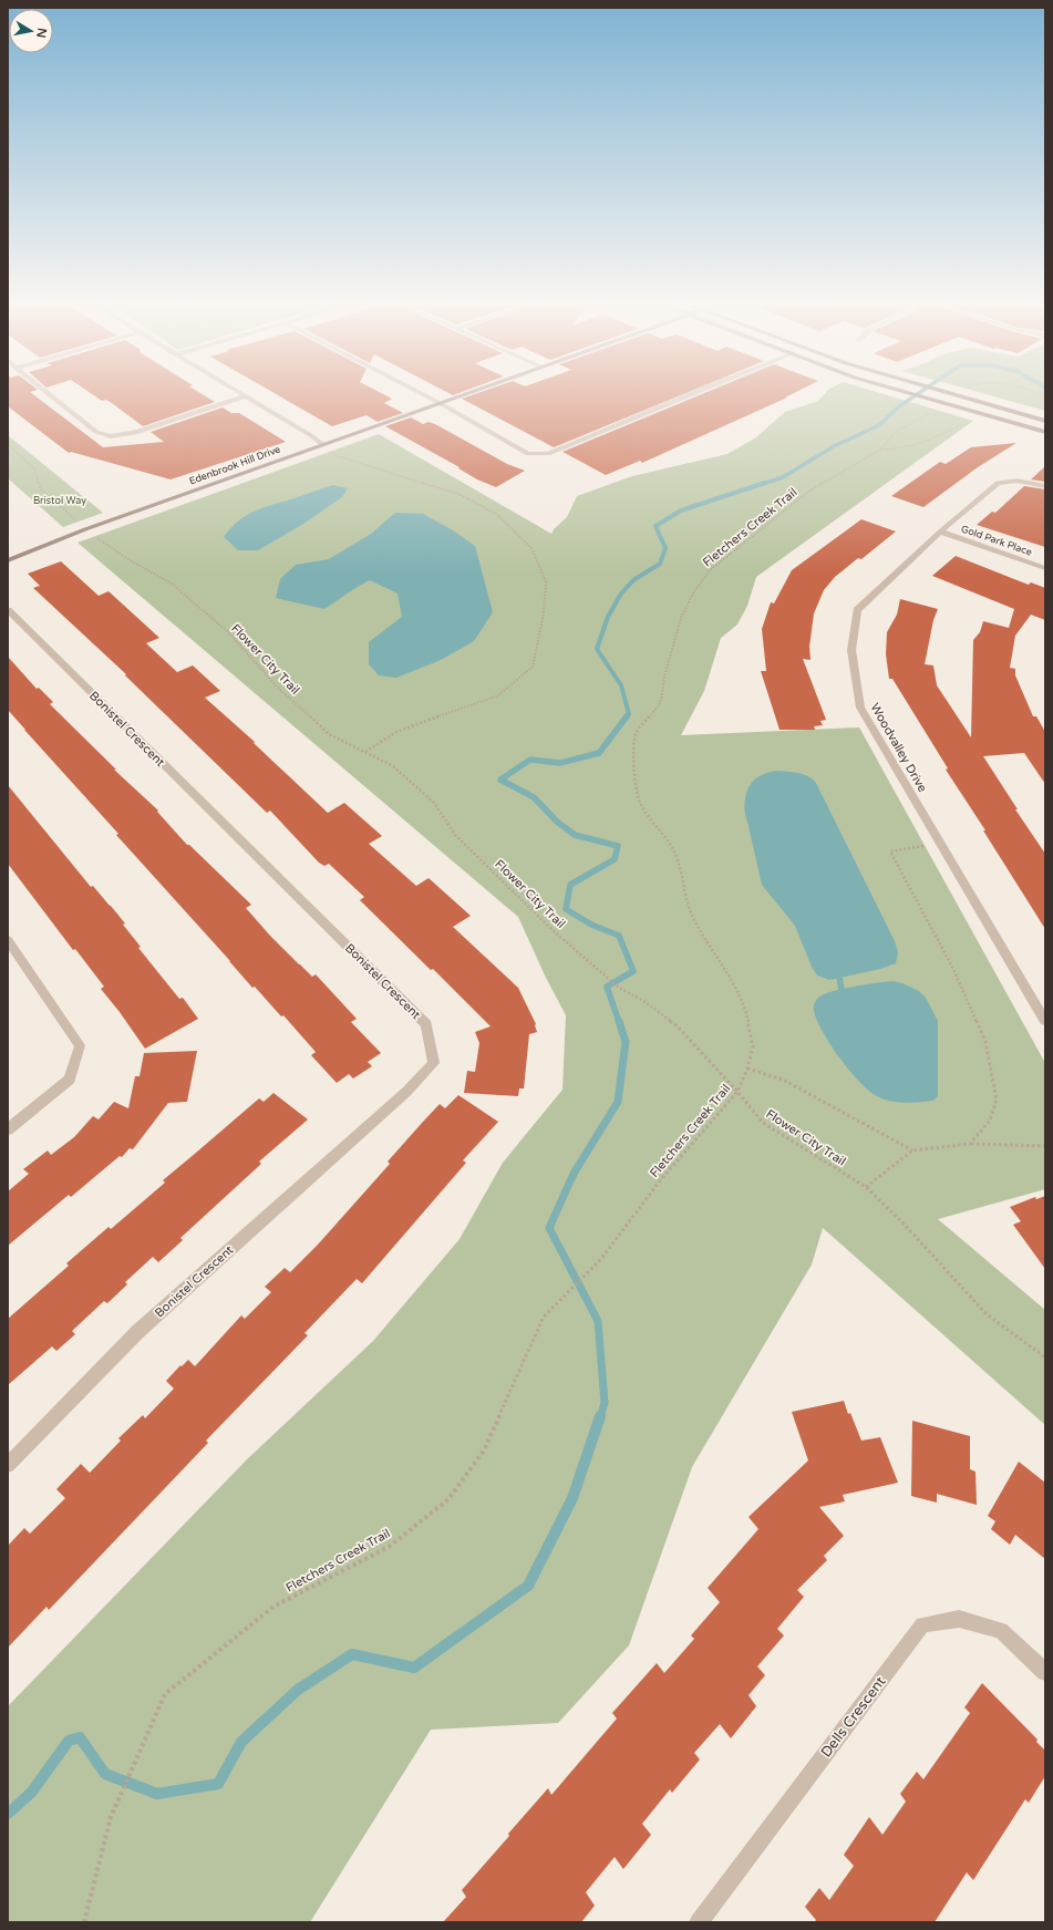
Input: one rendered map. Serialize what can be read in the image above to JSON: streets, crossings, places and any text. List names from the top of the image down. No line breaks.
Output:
{"streets":{"main road":["Edenbrook Hill Drive"],"street":["Gold Park Place","Bonistel Crescent","Woodvalley Drive","Dells Crescent"],"path":["Fletchers Creek Trail","Flower City Trail"]},"crossings":[["Edenbrook Hill Drive","Flower City Trail"],["Fletchers Creek Trail","Flower City Trail"],["Gold Park Place","Woodvalley Drive"]],"parks":["Bristol Way"],"north":"right"}
